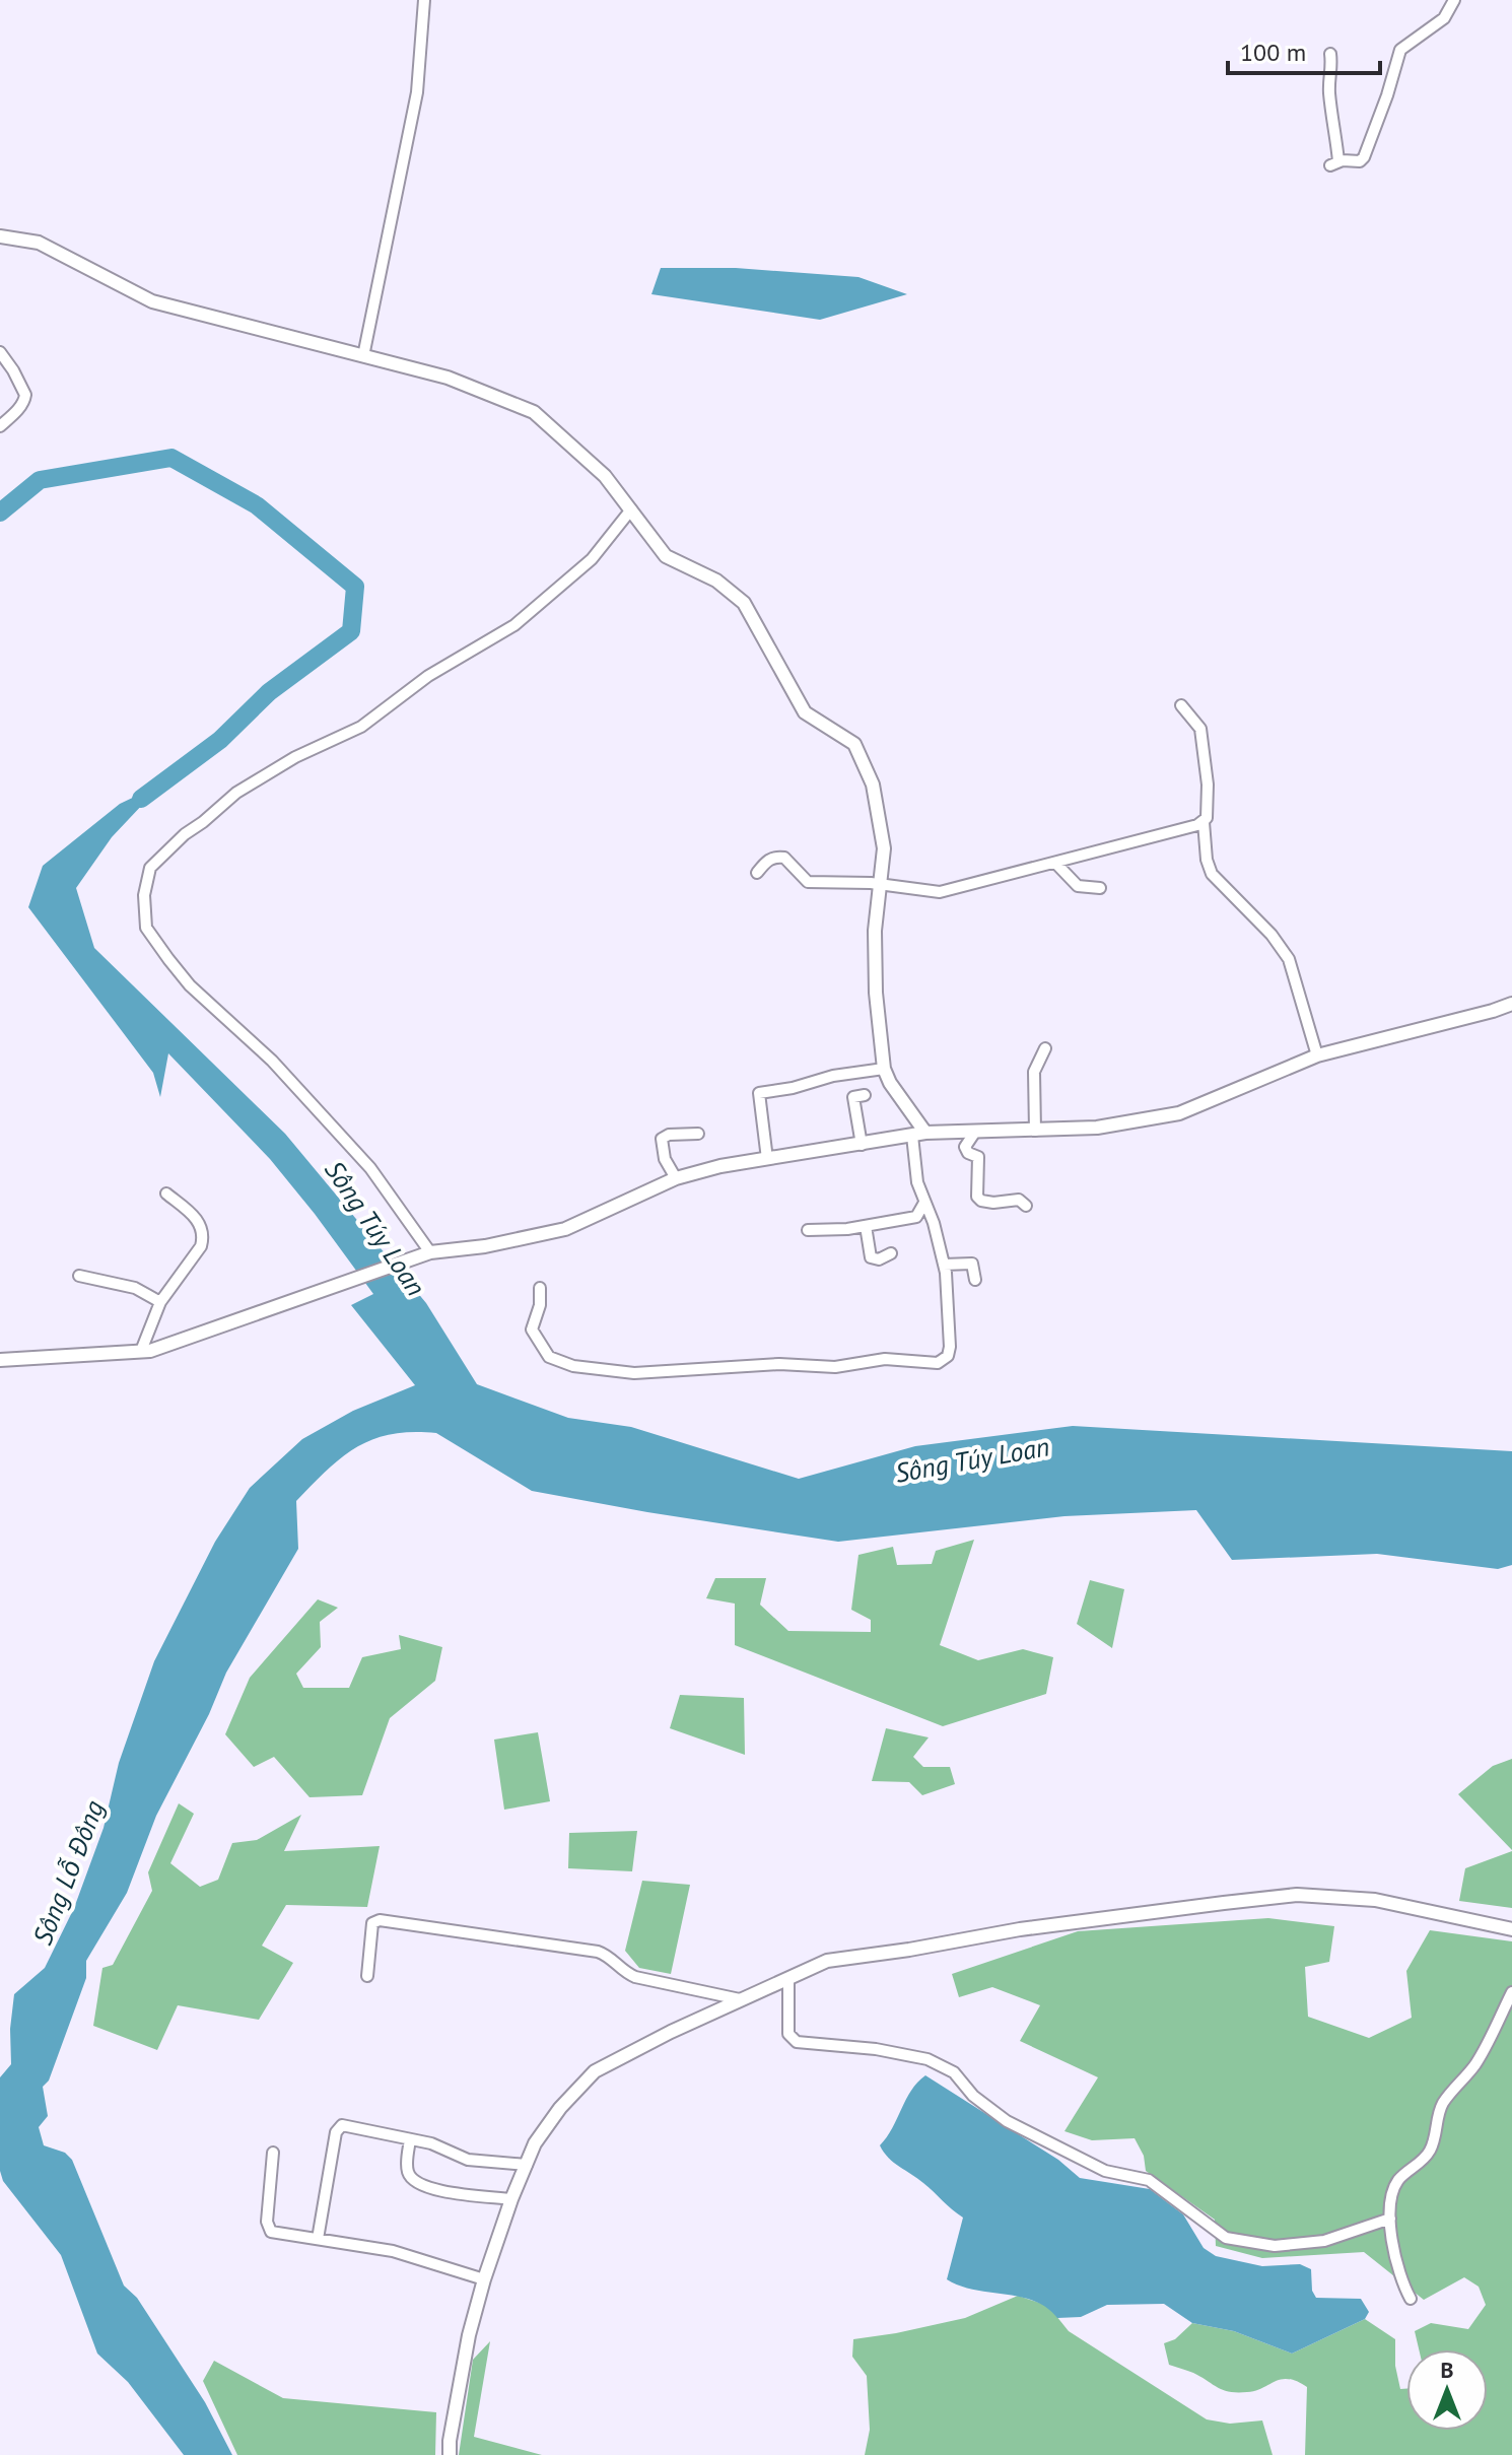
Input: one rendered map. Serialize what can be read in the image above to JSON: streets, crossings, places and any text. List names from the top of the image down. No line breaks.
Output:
{"water":["Sông Túy Loan","Sông Lỗ Đông"],"scale_bar":"100 m","north":"top"}
